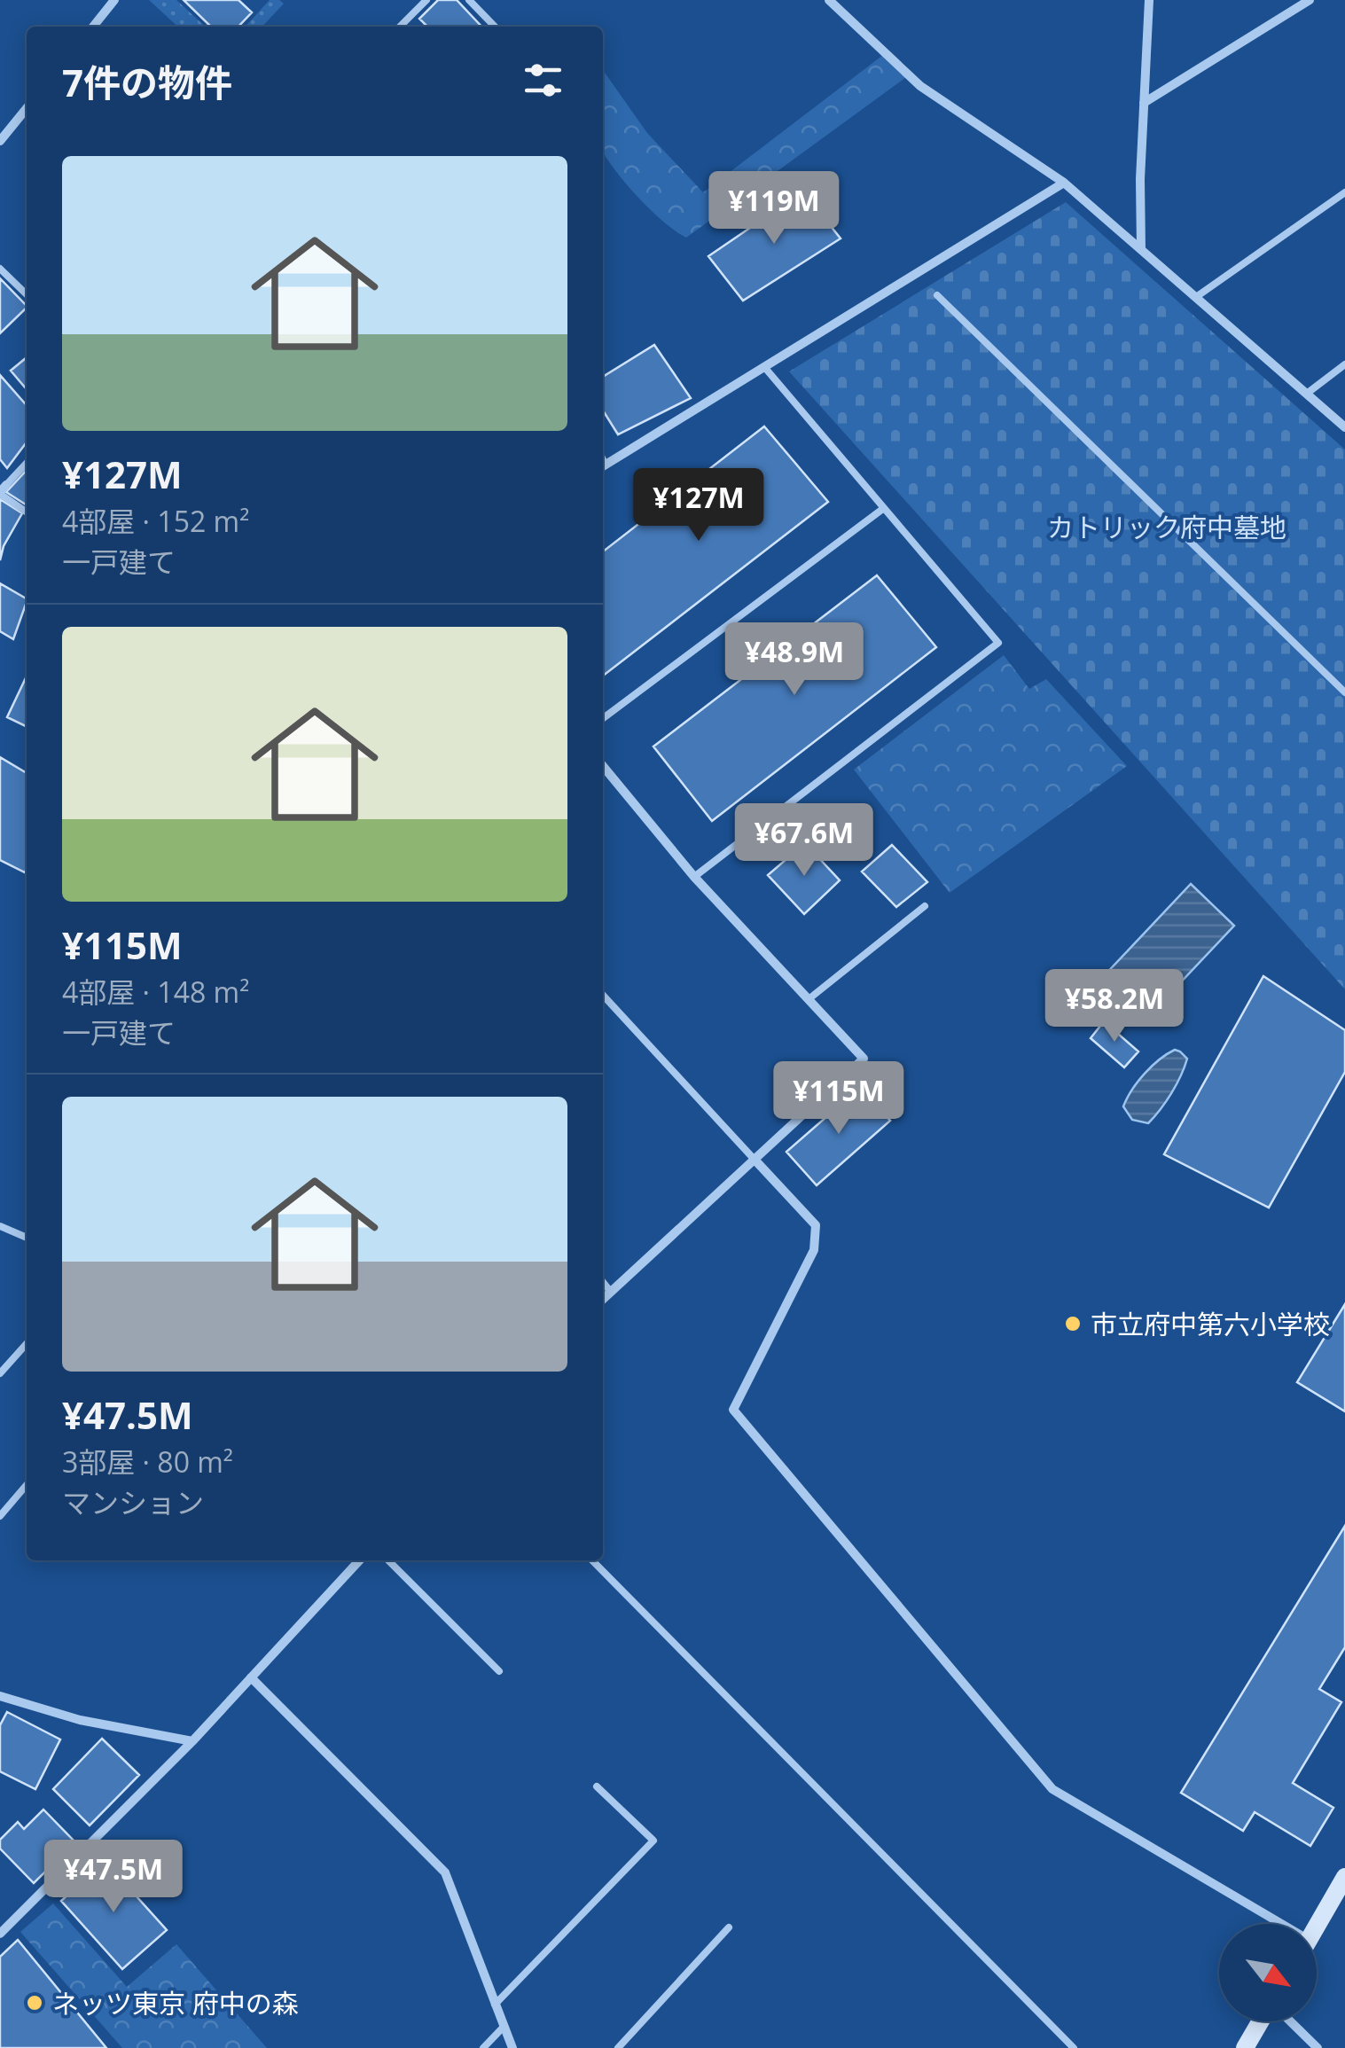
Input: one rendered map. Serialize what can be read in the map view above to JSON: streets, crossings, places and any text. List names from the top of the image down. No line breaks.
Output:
{"parks":["カトリック府中墓地"],"places":["市立府中第六小学校","ネッツ東京 府中の森"],"north":"bottom right","page":{"heading":"7件の物件","list":[{"name":"¥127M","note":"4部屋 · 152 m² · 一戸建て"},{"name":"¥115M","note":"4部屋 · 148 m² · 一戸建て"},{"name":"¥47.5M","note":"3部屋 · 80 m² · マンション"}],"price":["¥119M","¥127M","¥48.9M","¥67.6M","¥58.2M","¥115M","¥47.5M"]}}
